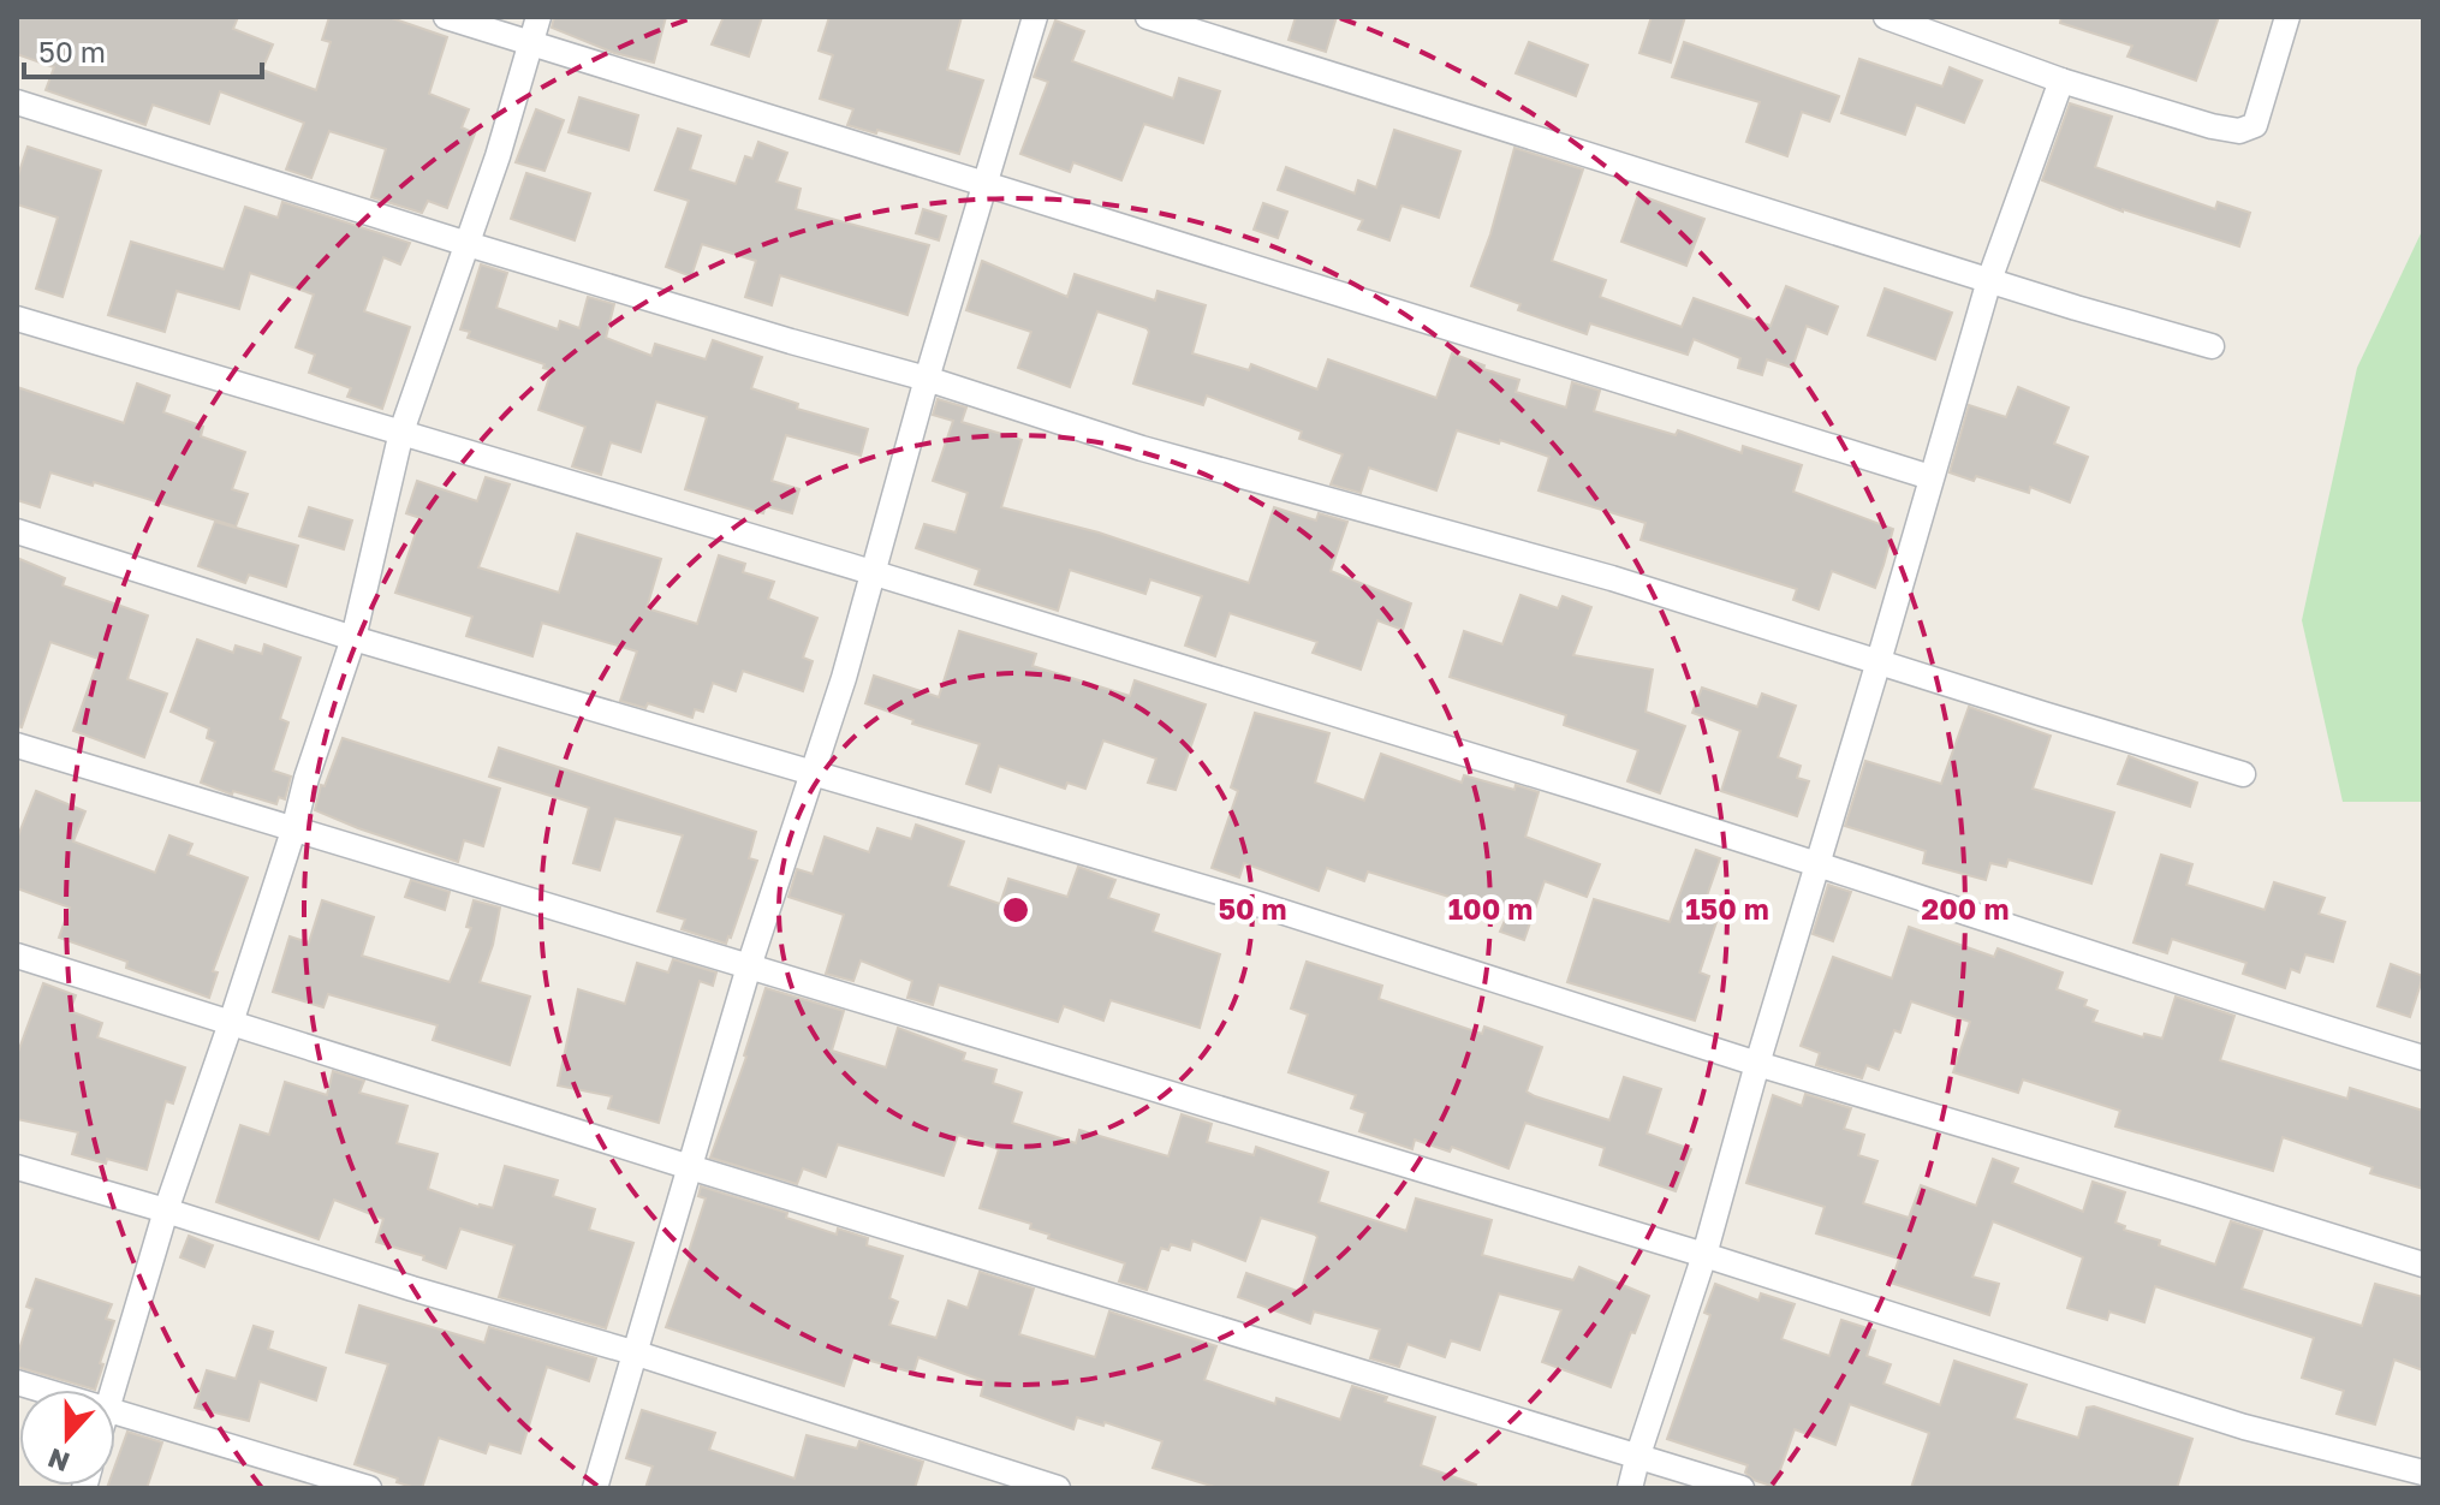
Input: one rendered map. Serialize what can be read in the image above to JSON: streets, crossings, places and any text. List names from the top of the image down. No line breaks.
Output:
{"scale_bar":"50 m","north":"bottom","rings":["50 m","100 m","150 m","200 m"]}
